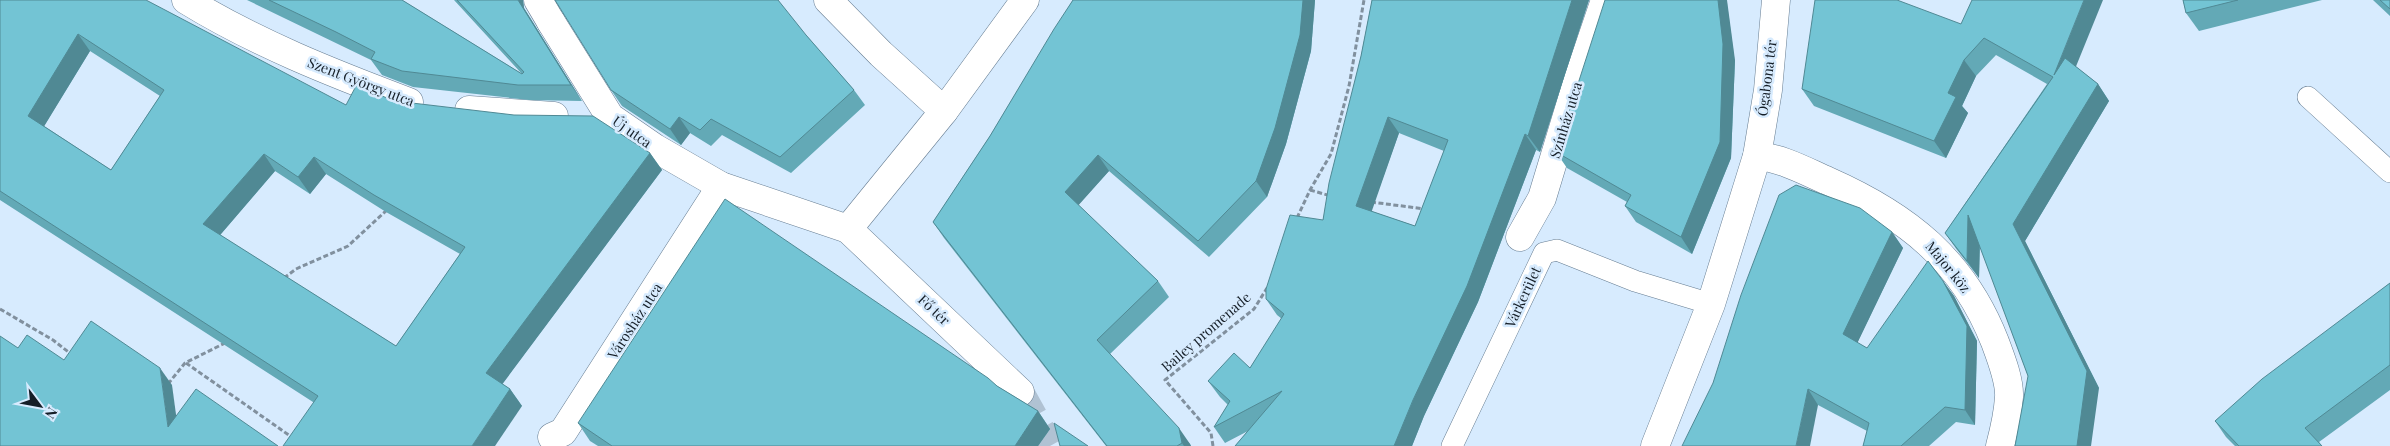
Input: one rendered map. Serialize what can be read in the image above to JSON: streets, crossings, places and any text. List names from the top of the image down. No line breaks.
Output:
{"streets":{"street":["Ógabona tér","Szent György utca","Színház utca","Új utca","Major köz","Fő tér","Városház utca"],"lane":["Várkerület"],"path":["Bailey promenade"]},"crossings":[["Ógabona tér","Major köz"],["Szent György utca","Új utca"],["Új utca","Fő tér"],["Új utca","Városház utca"],["Fő tér","Városház utca"]],"north":"bottom right"}
